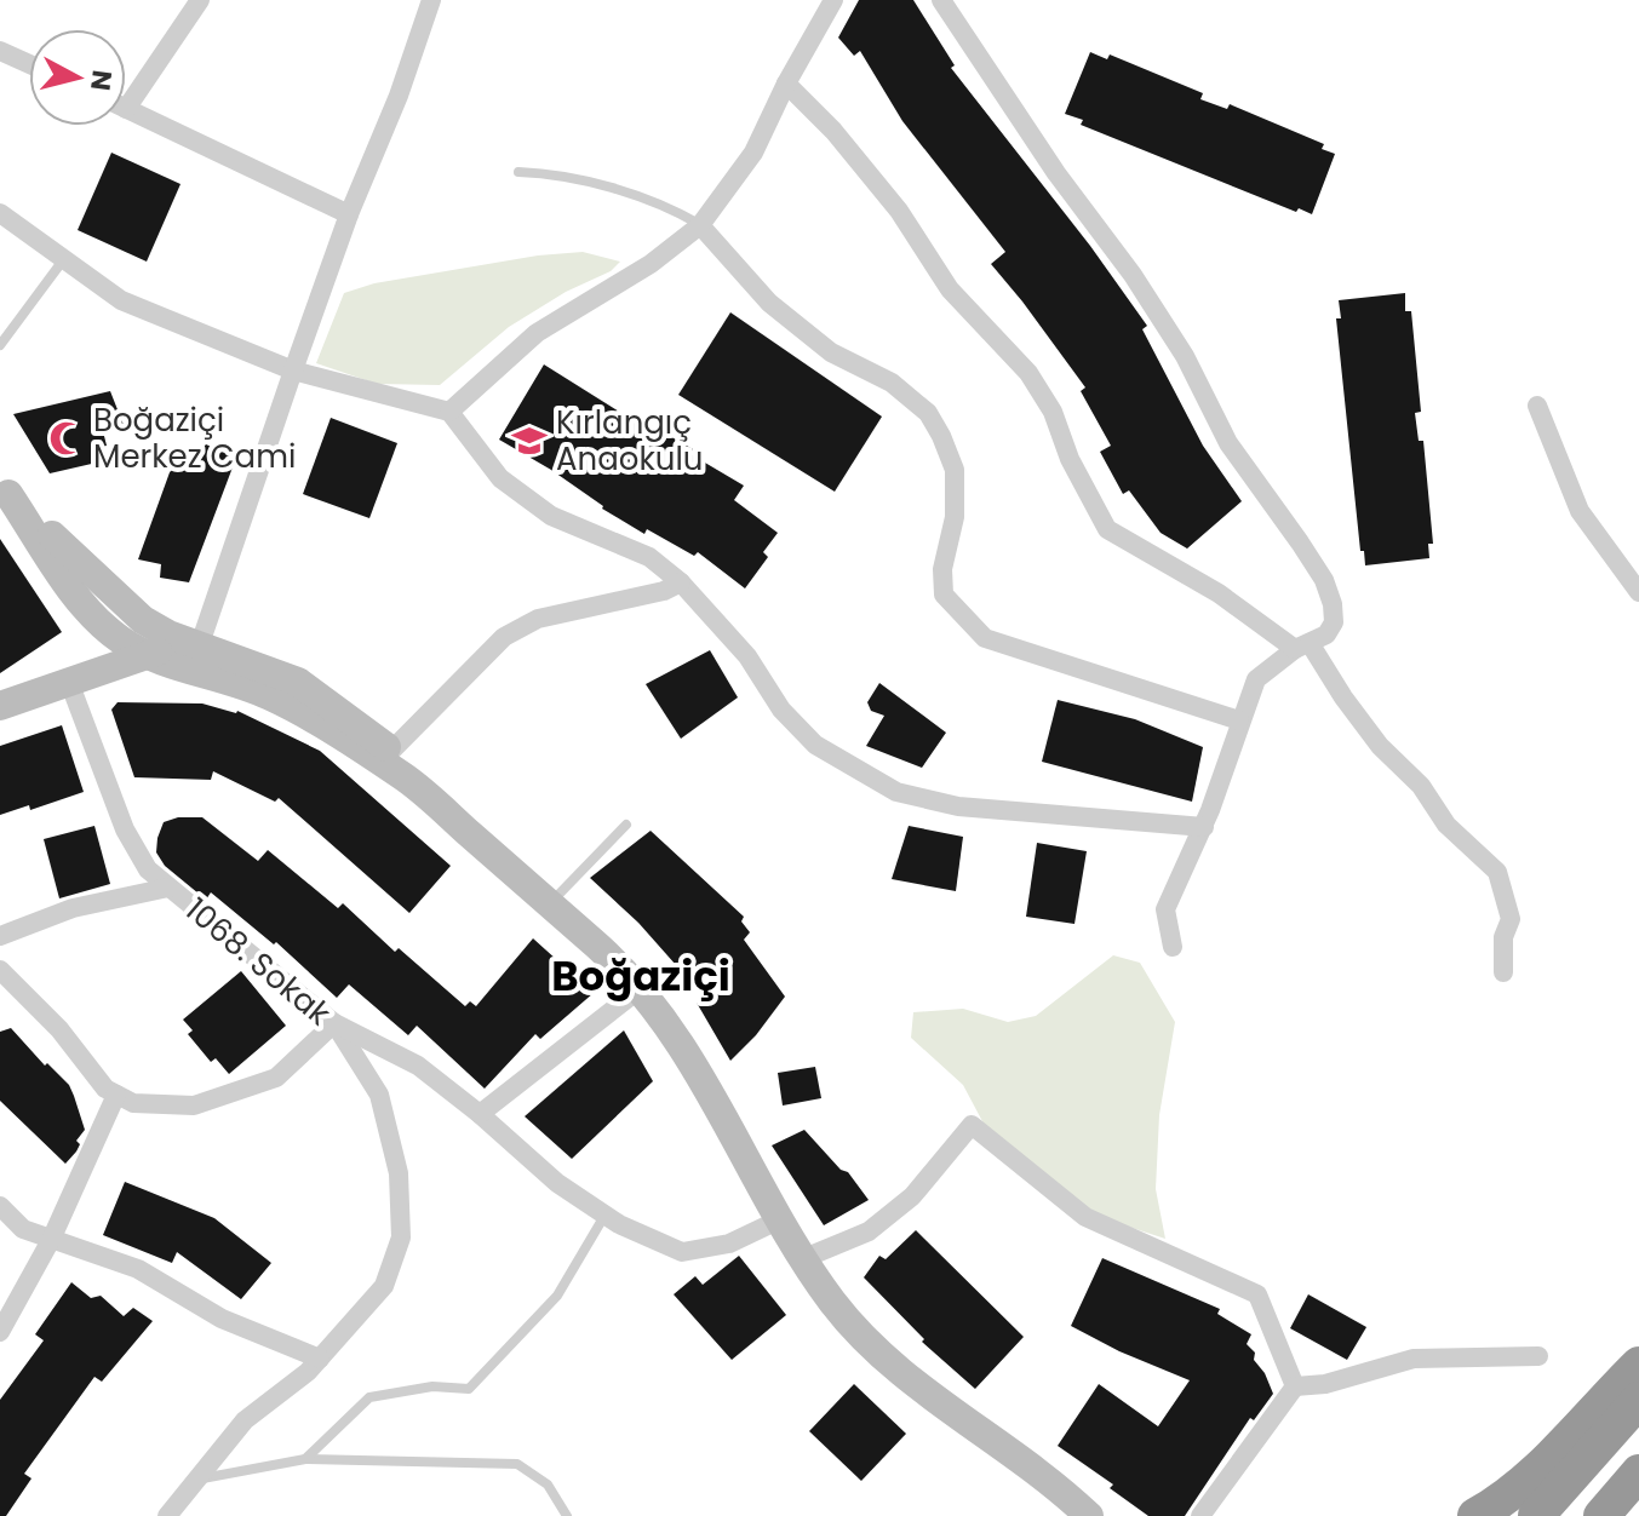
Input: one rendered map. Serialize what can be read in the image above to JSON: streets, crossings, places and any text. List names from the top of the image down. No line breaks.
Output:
{"streets":{"street":["1068. Sokak"]},"districts":["Boğaziçi"],"places":{"mosque":["Boğaziçi Merkez Cami"],"school or university":["Kırlangıç Anaokulu"]},"north":"right"}
